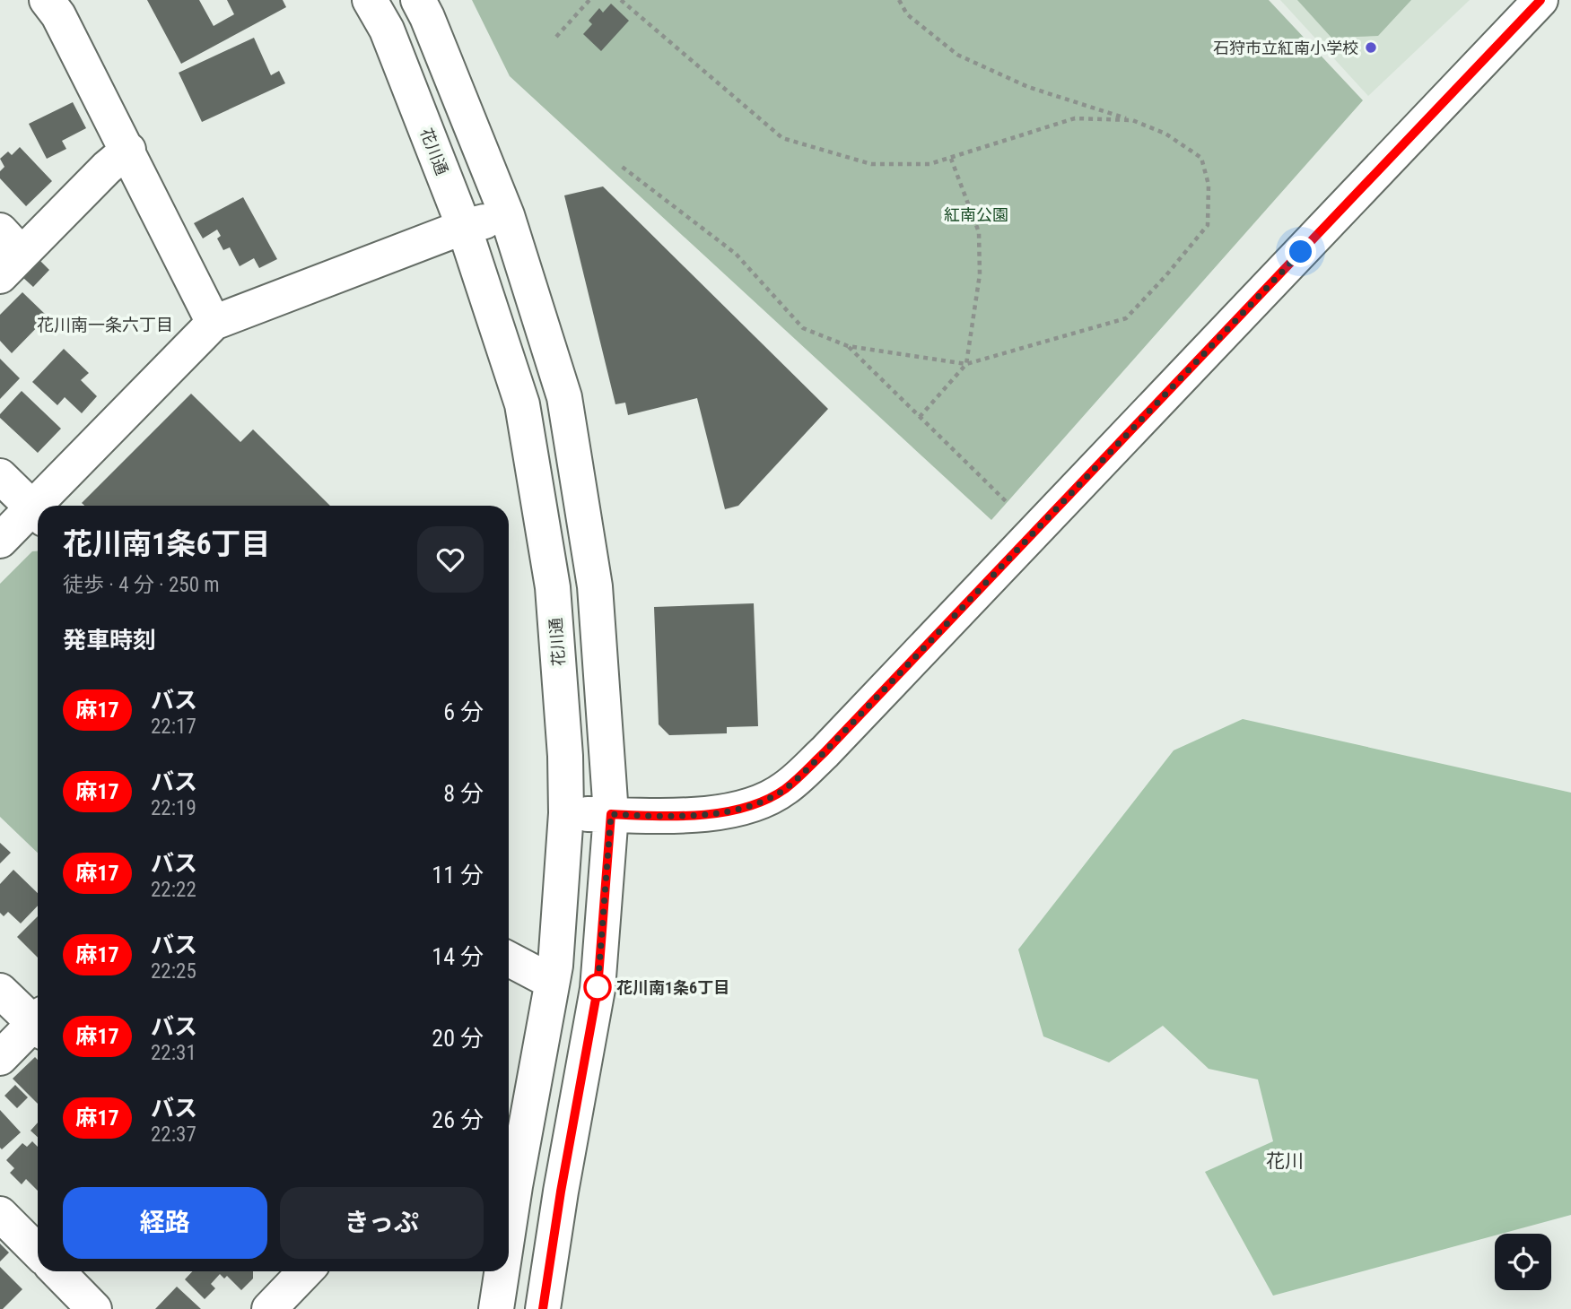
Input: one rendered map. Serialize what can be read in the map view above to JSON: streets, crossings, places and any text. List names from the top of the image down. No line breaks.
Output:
{"streets":{"street":["花川通"]},"districts":["花川南一条六丁目","花川"],"parks":["紅南公園"],"places":["石狩市立紅南小学校","花川南1条6丁目"],"lines":["bus line 麻17"],"page":{"heading":[["花川南1条6丁目","徒歩 · 4 分 · 250 m"],"発車時刻"],"list":[{"mark":"麻17","name":"バス","note":"22:17","value":"6 分"},{"mark":"麻17","name":"バス","note":"22:19","value":"8 分"},{"mark":"麻17","name":"バス","note":"22:22","value":"11 分"},{"mark":"麻17","name":"バス","note":"22:25","value":"14 分"},{"mark":"麻17","name":"バス","note":"22:31","value":"20 分"},{"mark":"麻17","name":"バス","note":"22:37","value":"26 分"}],"buttons":["経路","きっぷ"]}}
